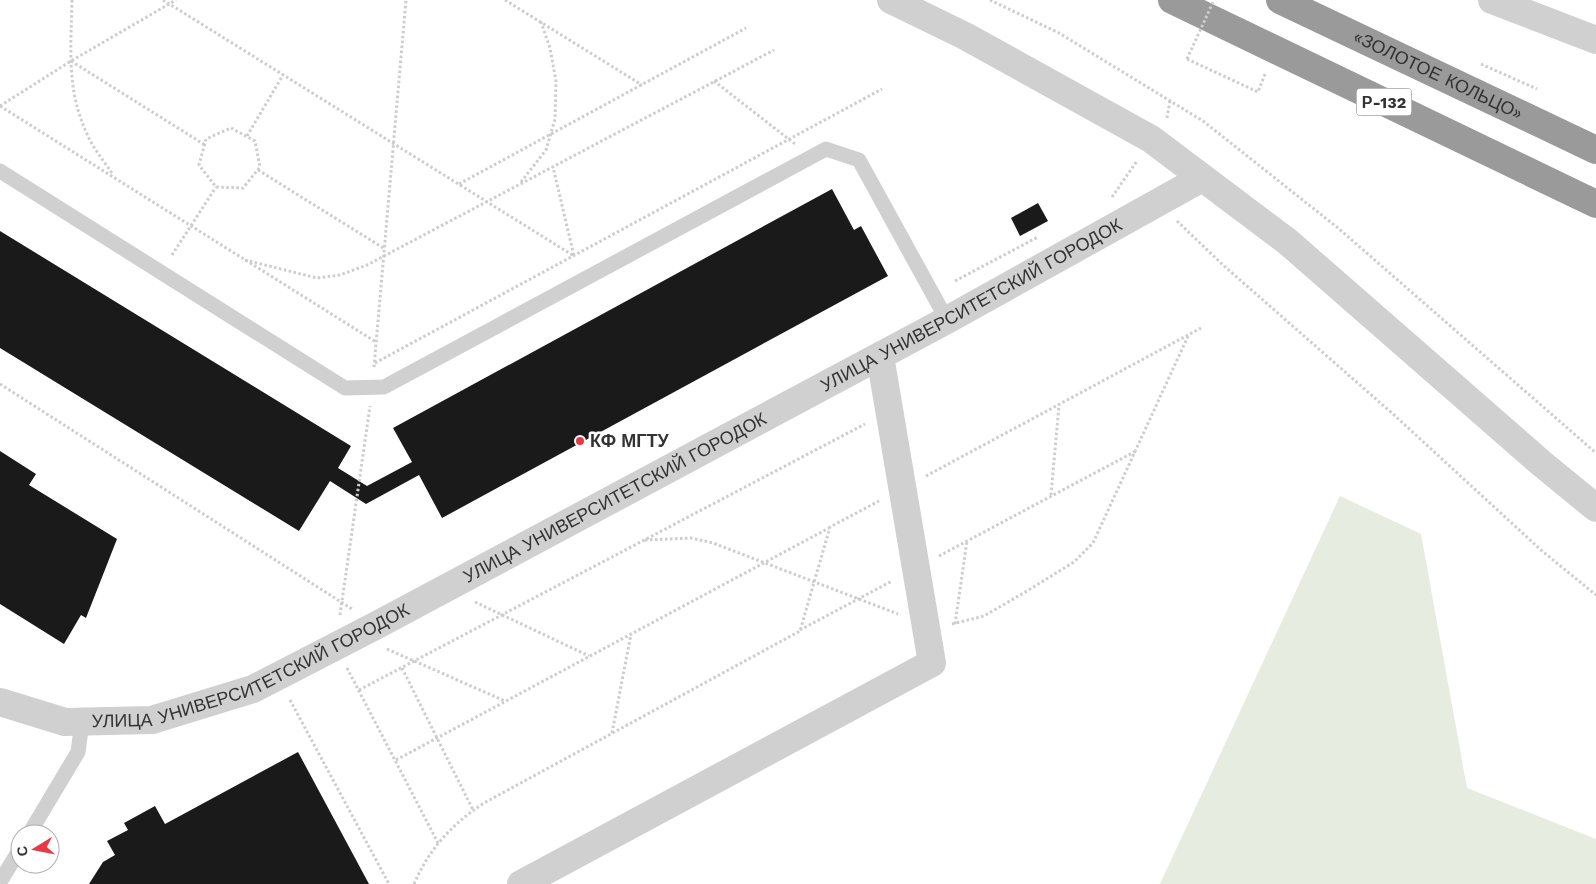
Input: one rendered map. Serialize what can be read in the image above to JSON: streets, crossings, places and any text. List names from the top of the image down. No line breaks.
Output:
{"streets":{"highway":["«ЗОЛОТОЕ КОЛЬЦО»","Р-132"],"street":["УЛИЦА УНИВЕРСИТЕТСКИЙ ГОРОДОК"]},"places":["КФ МГТУ"],"north":"left"}
